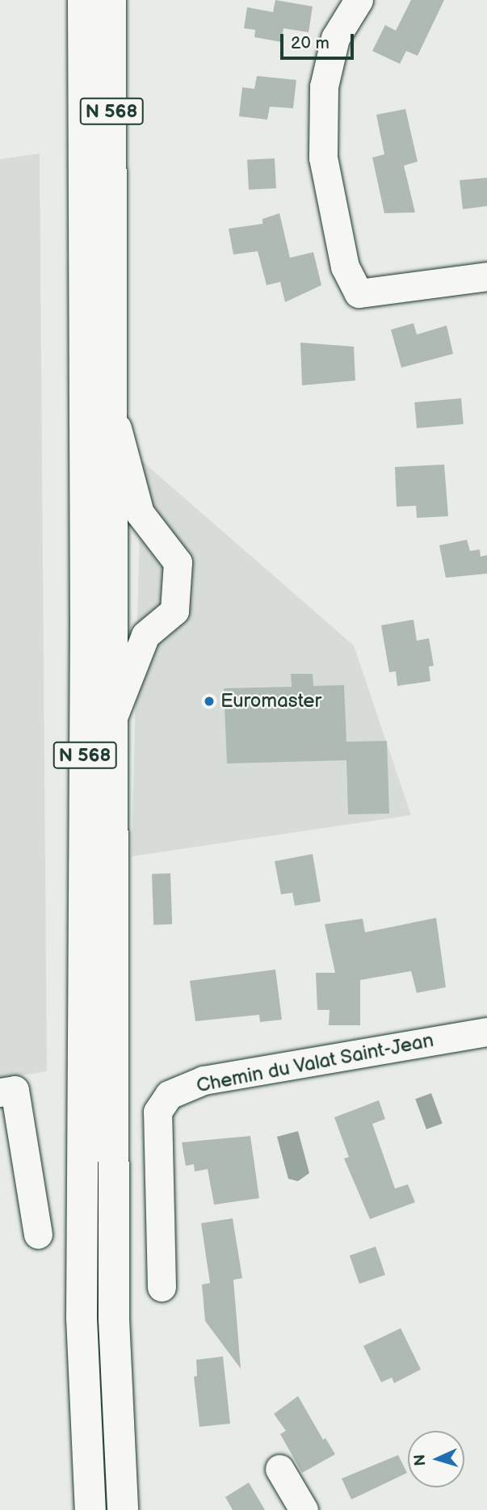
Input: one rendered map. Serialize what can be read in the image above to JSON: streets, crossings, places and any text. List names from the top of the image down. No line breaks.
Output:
{"streets":{"highway":["N 568"],"street":["Chemin du Valat Saint-Jean"]},"places":["Euromaster"],"scale_bar":"20 m","north":"left"}
